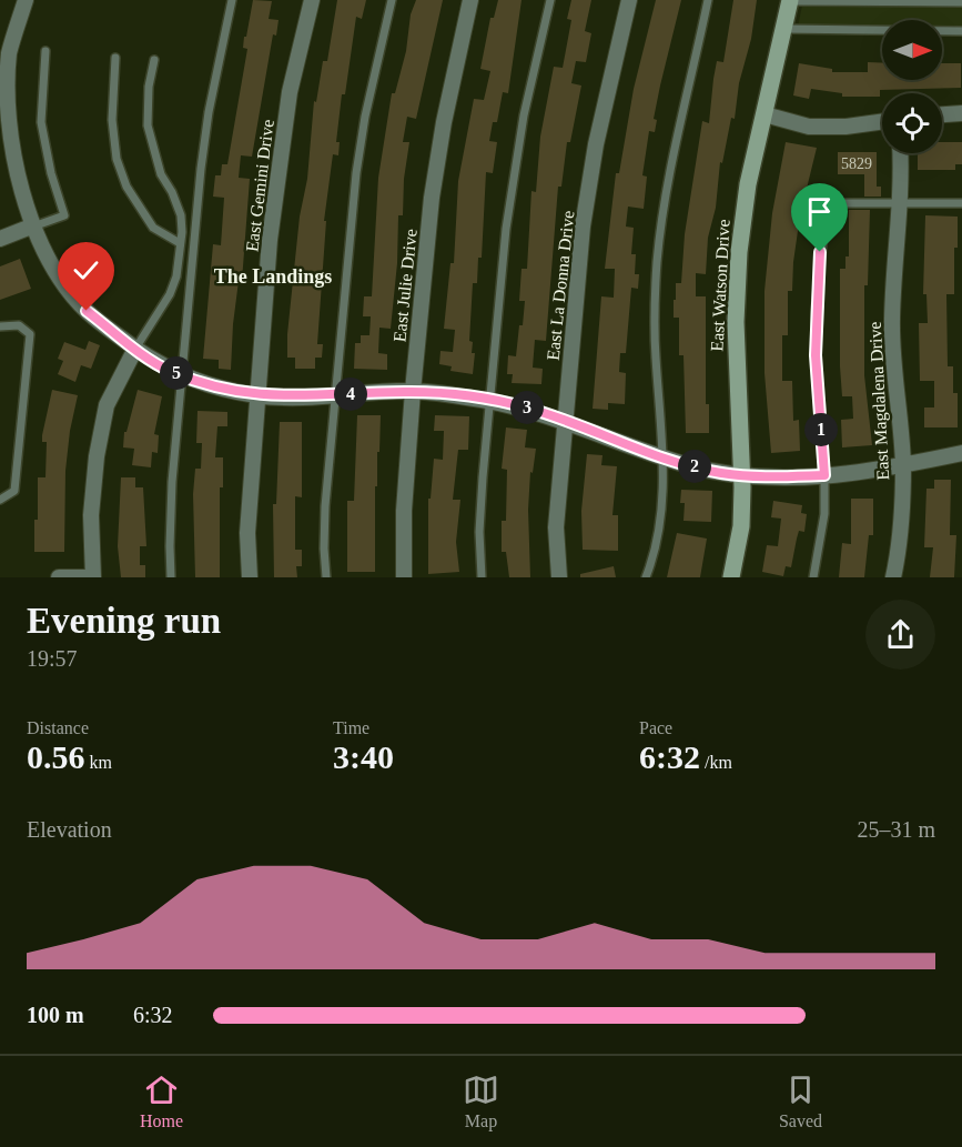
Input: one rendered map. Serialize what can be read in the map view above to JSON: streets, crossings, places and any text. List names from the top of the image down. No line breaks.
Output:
{"streets":{"street":["East Gemini Drive","East Julie Drive","East La Donna Drive","East Watson Drive","East Magdalena Drive"]},"districts":["The Landings"],"house_numbers":["5829"],"north":"right","page":{"pins":["5","4","3","1","2"],"heading":["Evening run","19:57"],"stats":[["Distance","0.56 km"],["Time","3:40"],["Pace","6:32 /km"]],"chart":["Elevation","25–31 m"],"list":[{"name":"100 m","note":"6:32"}],"tabs":["Home","Map","Saved"]}}
